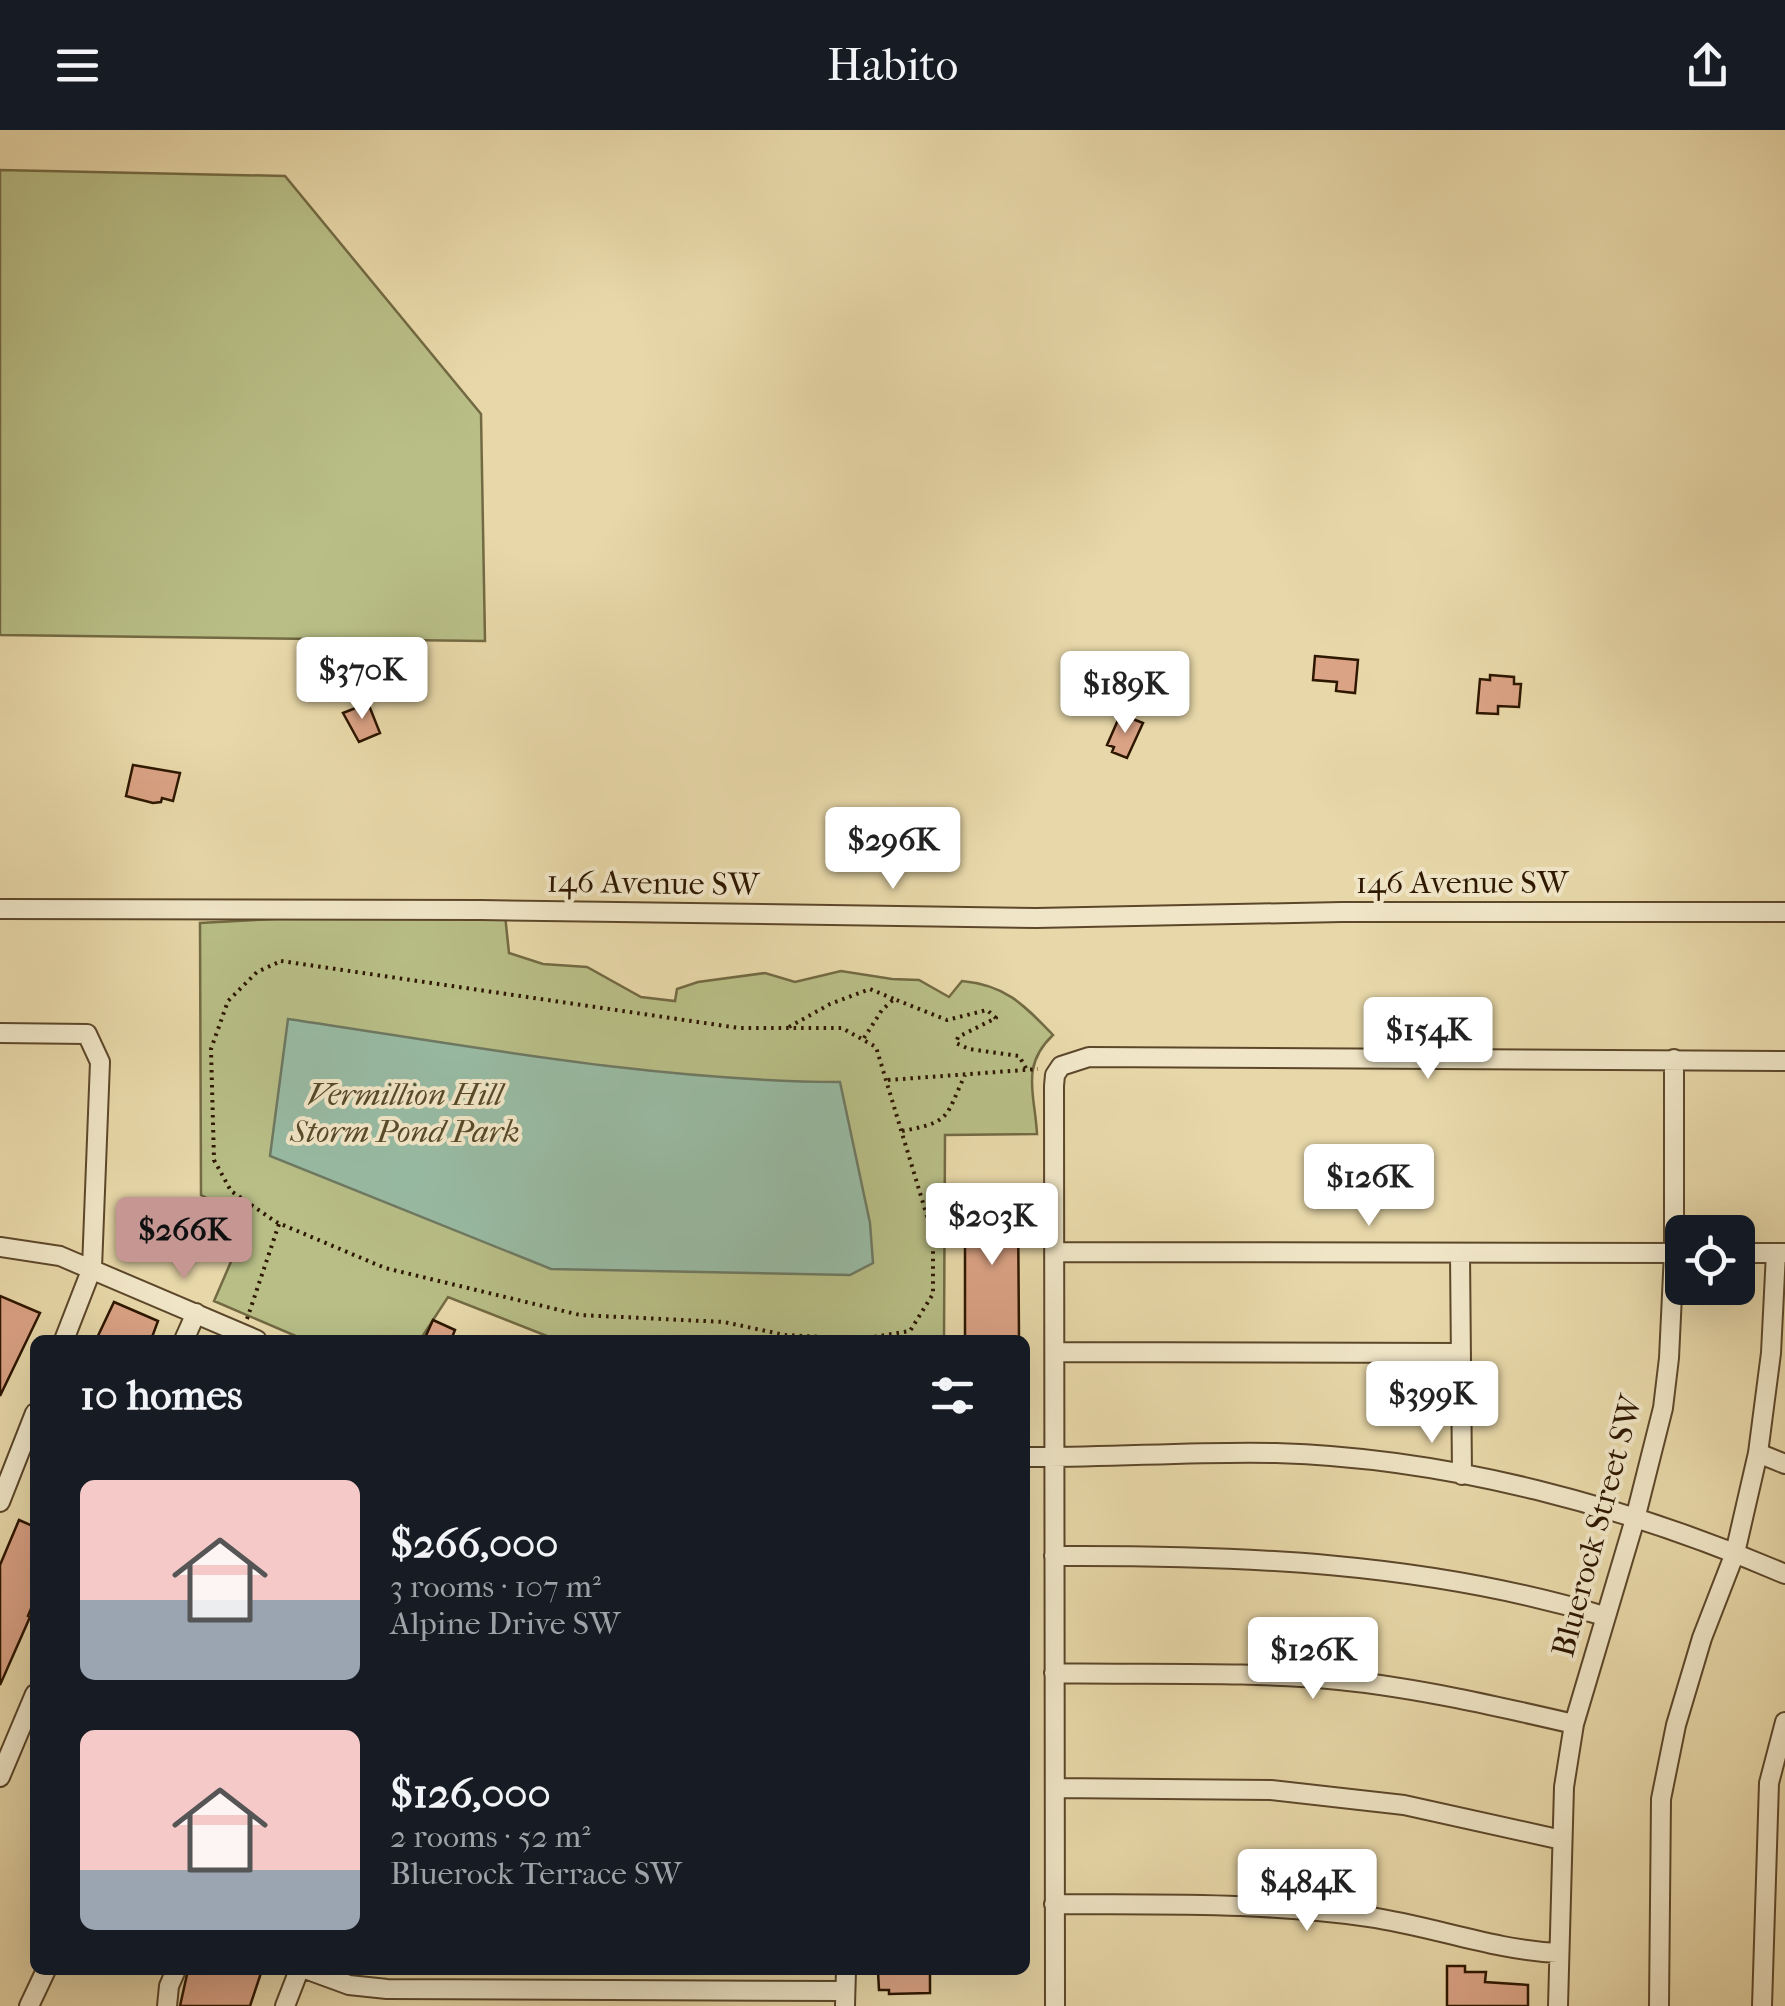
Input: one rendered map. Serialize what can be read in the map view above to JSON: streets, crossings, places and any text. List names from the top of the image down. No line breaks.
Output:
{"streets":{"street":["146 Avenue SW","Bluerock Street SW"]},"parks":["Vermillion Hill Storm Pond Park"],"page":{"header":"Habito","price":["$370K","$189K","$296K","$154K","$126K","$203K","$266K","$399K","$126K","$484K"],"heading":"10 homes","list":[{"name":"$266,000","note":"3 rooms · 107 m² · Alpine Drive SW"},{"name":"$126,000","note":"2 rooms · 52 m² · Bluerock Terrace SW"}]}}
